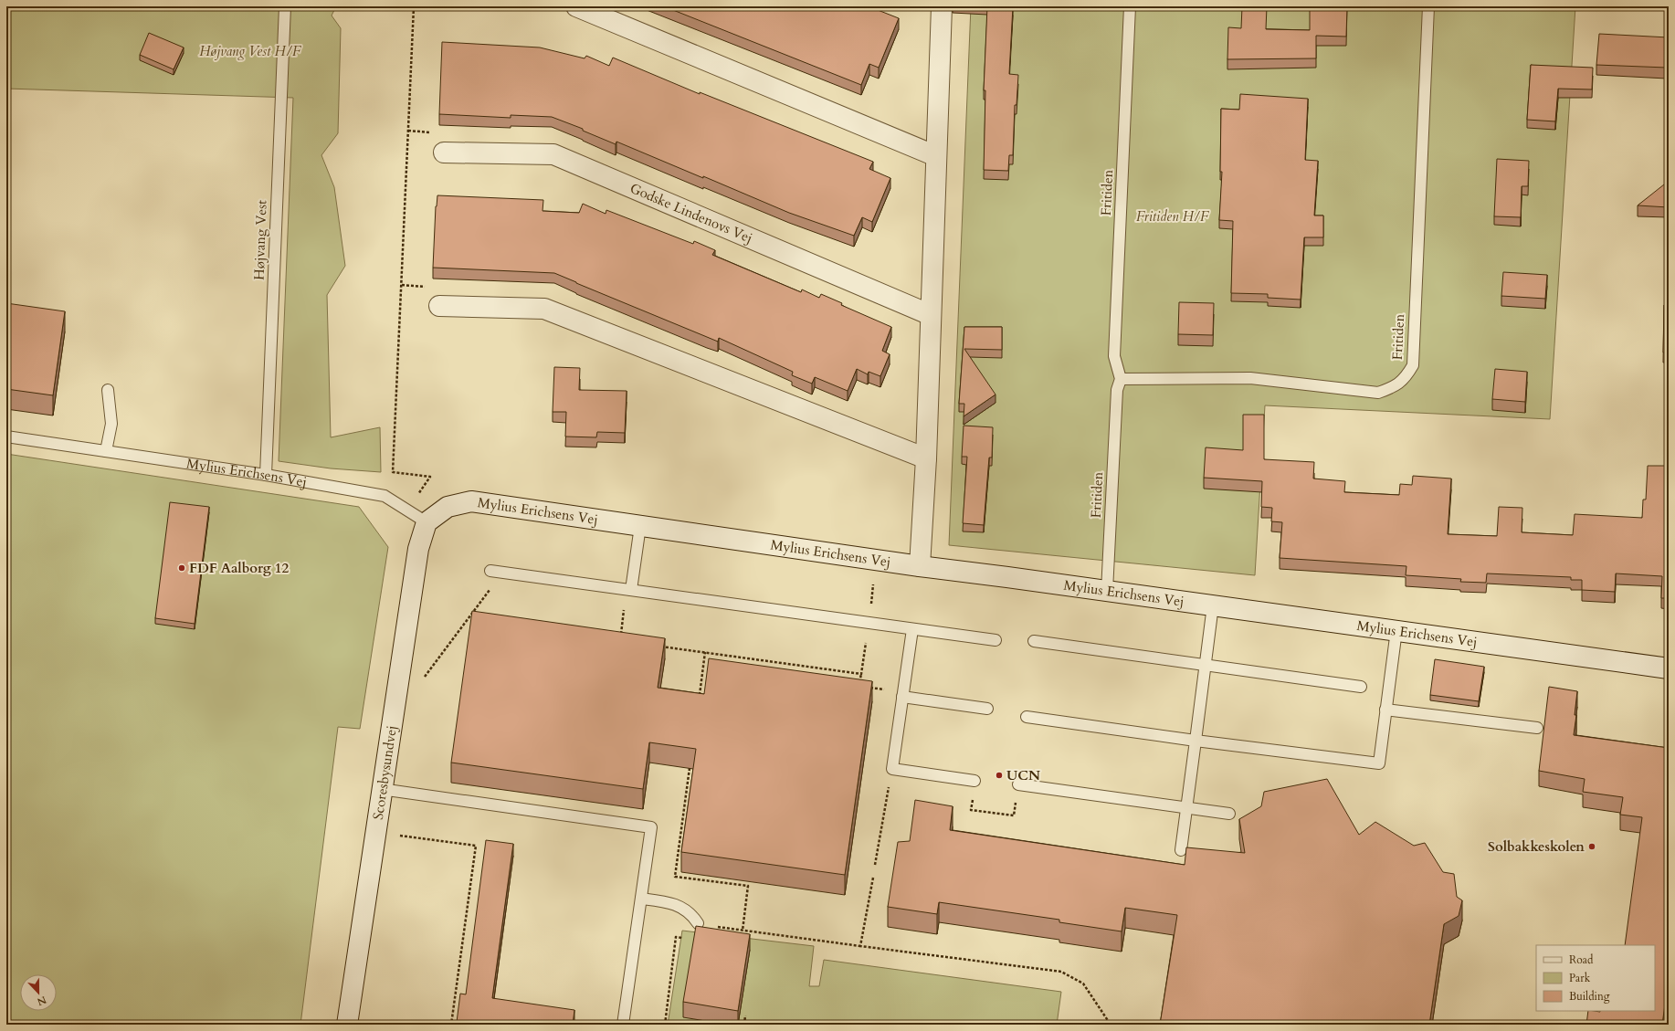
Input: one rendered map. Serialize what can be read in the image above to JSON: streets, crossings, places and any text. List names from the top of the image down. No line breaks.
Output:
{"streets":{"street":["Godske Lindenovs Vej","Mylius Erichsens Vej","Scoresbysundvej"],"lane":["Fritiden","Højvang Vest"]},"crossings":[["Fritiden","Mylius Erichsens Vej"],["Højvang Vest","Mylius Erichsens Vej"],["Mylius Erichsens Vej","Scoresbysundvej"]],"parks":["Højvang Vest H/F","Fritiden H/F"],"places":["FDF Aalborg 12","UCN","Solbakkeskolen"],"legend":["Road","Park","Building"],"north":"bottom"}
